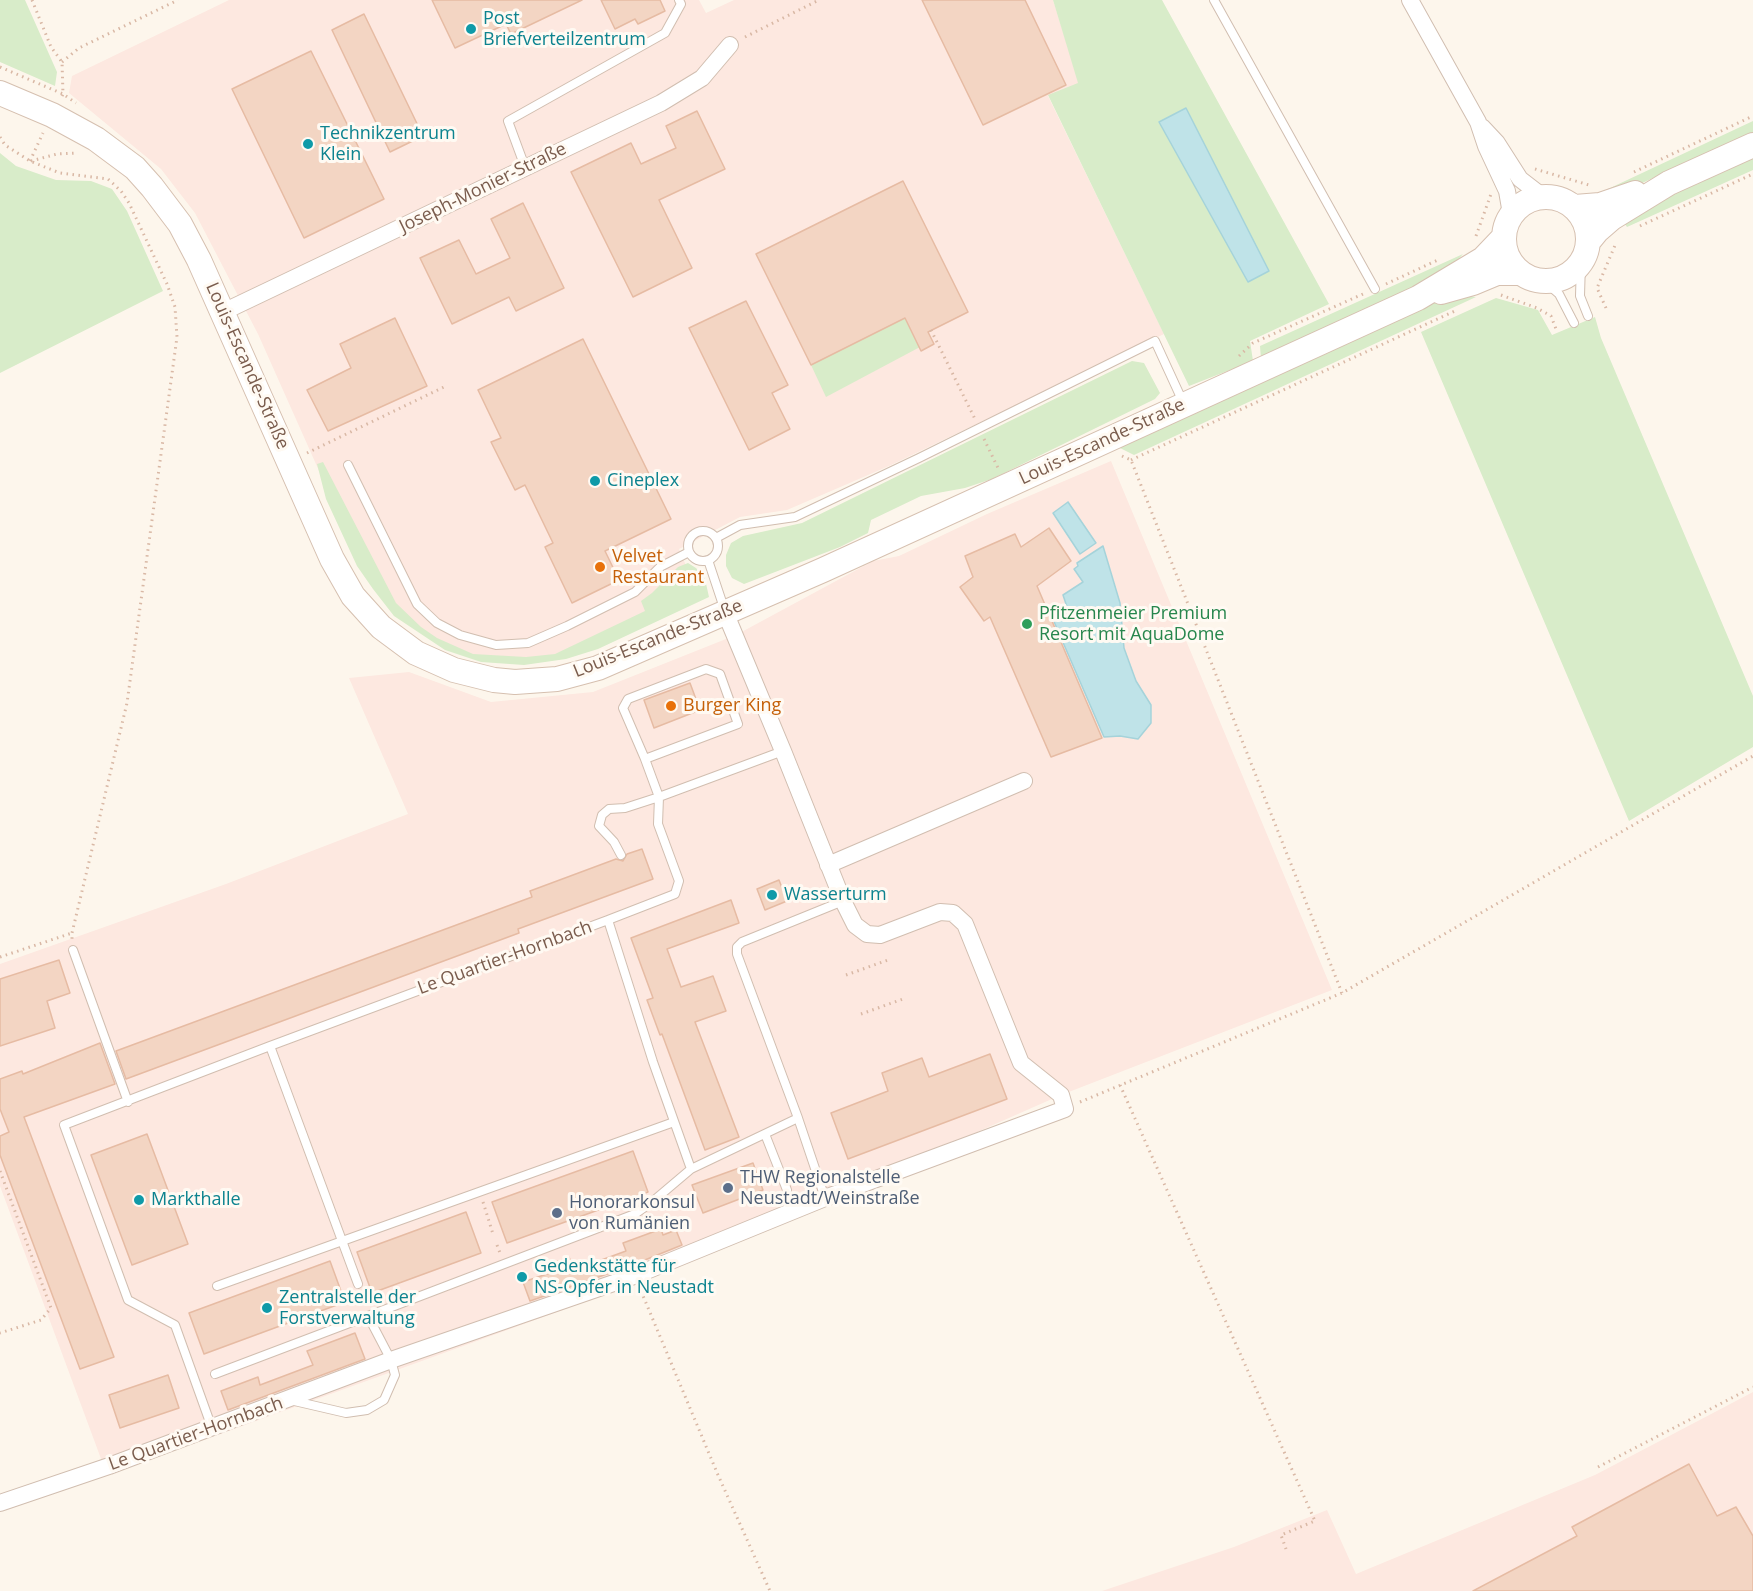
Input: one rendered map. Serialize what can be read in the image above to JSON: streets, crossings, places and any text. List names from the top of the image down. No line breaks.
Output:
{"streets":{"street":["Joseph-Monier-Straße","Louis-Escande-Straße","Le Quartier-Hornbach"]},"crossings":[["Joseph-Monier-Straße","Louis-Escande-Straße"]],"places":["Post Briefverteilzentrum","Technikzentrum Klein","Cineplex","Velvet Restaurant","Pfitzenmeier Premium Resort mit AquaDome","Burger King","Wasserturm","THW Regionalstelle Neustadt/Weinstraße","Markthalle","Honorarkonsul von Rumänien","Gedenkstätte für NS-Opfer in Neustadt","Zentralstelle der Forstverwaltung"]}
